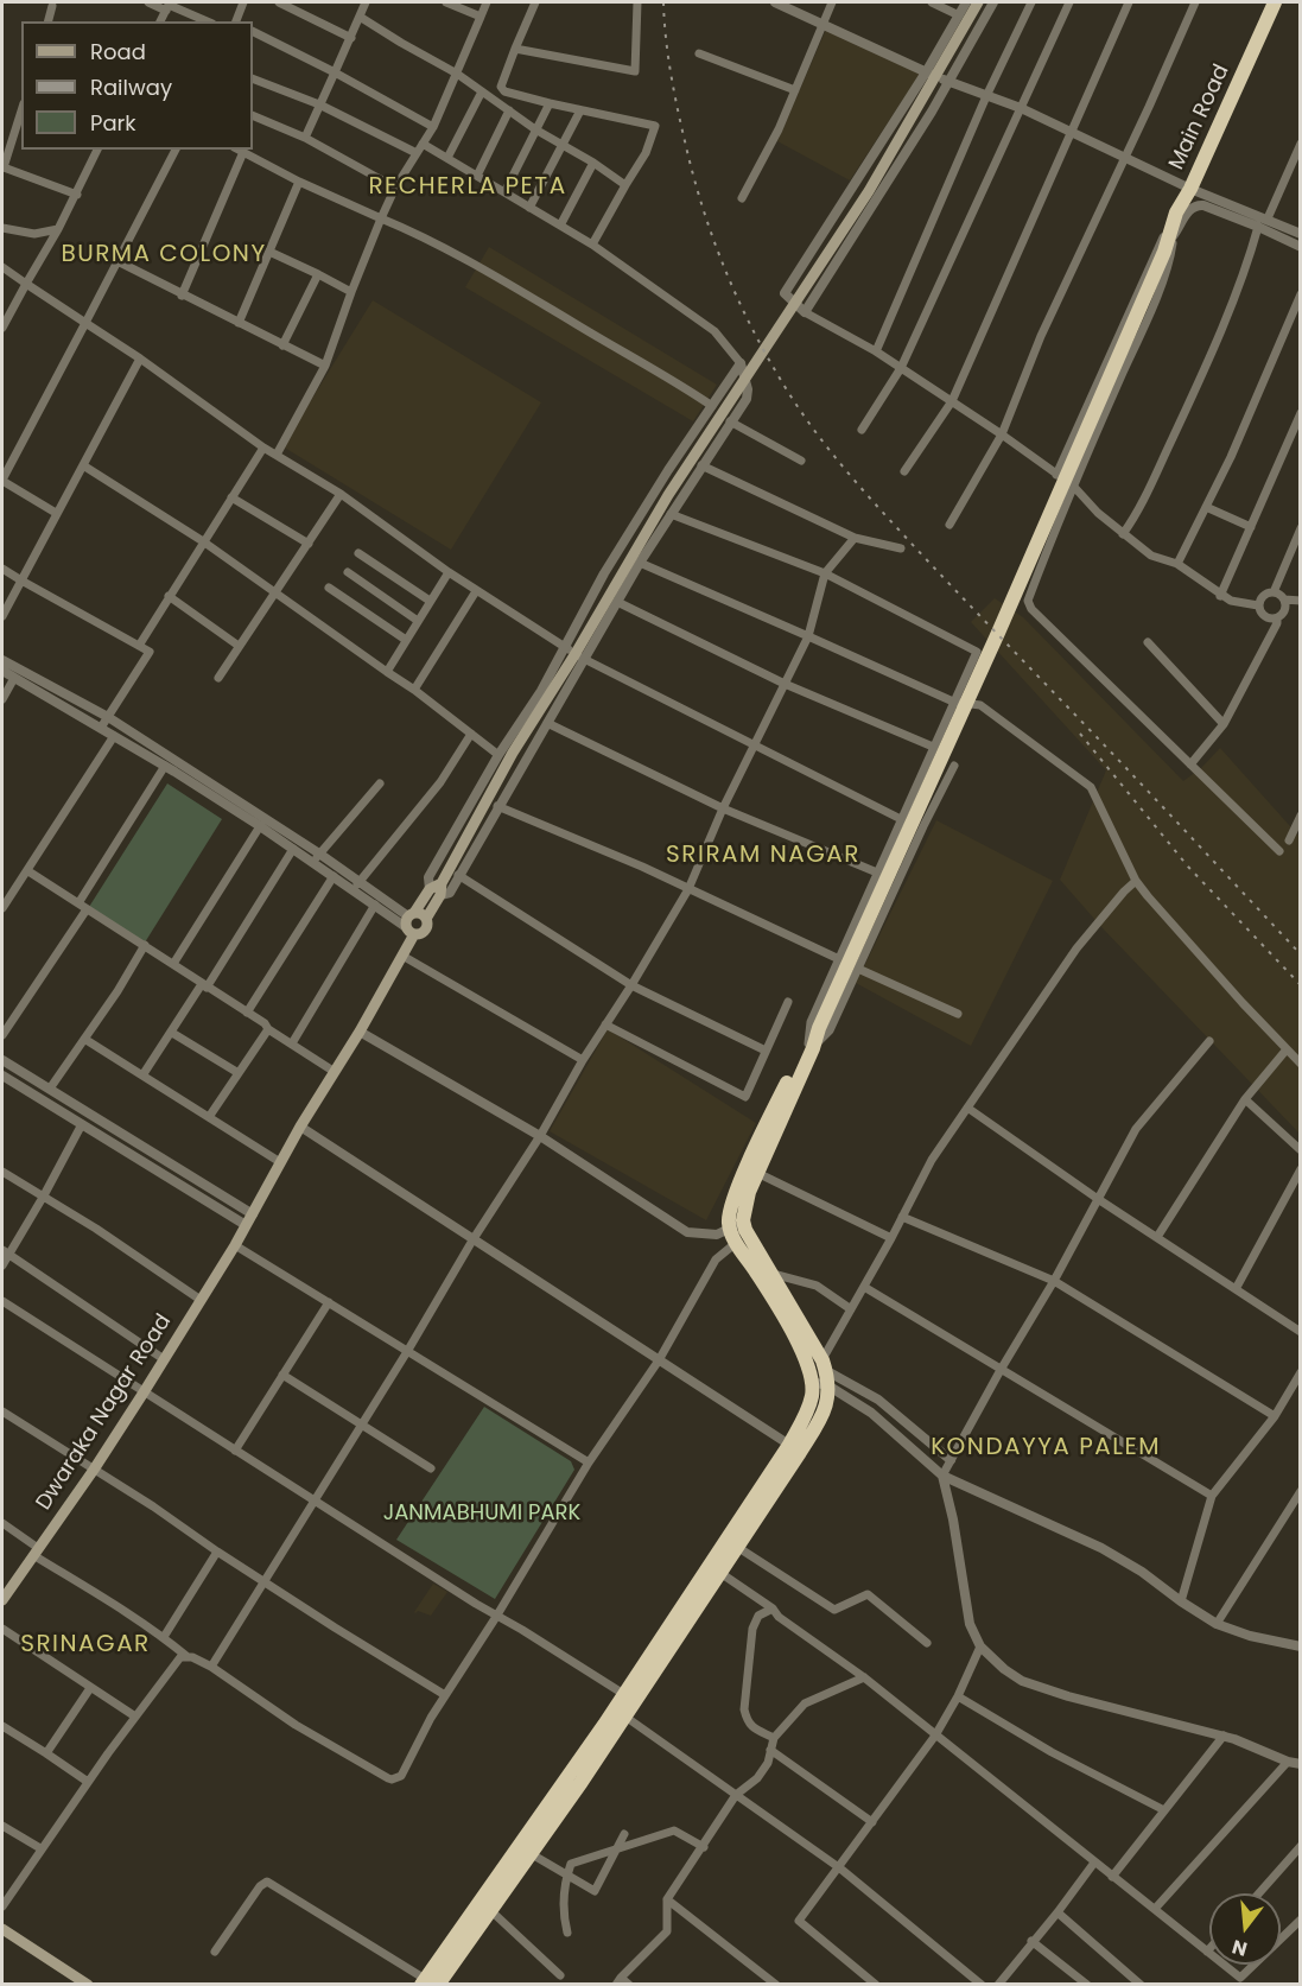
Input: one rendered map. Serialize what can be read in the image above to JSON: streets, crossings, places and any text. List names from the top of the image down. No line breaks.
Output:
{"streets":{"highway":["Main Road"],"main road":["Dwaraka Nagar Road"]},"districts":["RECHERLA PETA","BURMA COLONY","SRIRAM NAGAR","KONDAYYA PALEM","SRINAGAR"],"parks":["JANMABHUMI PARK"],"legend":["Road","Railway","Park"],"north":"bottom"}
